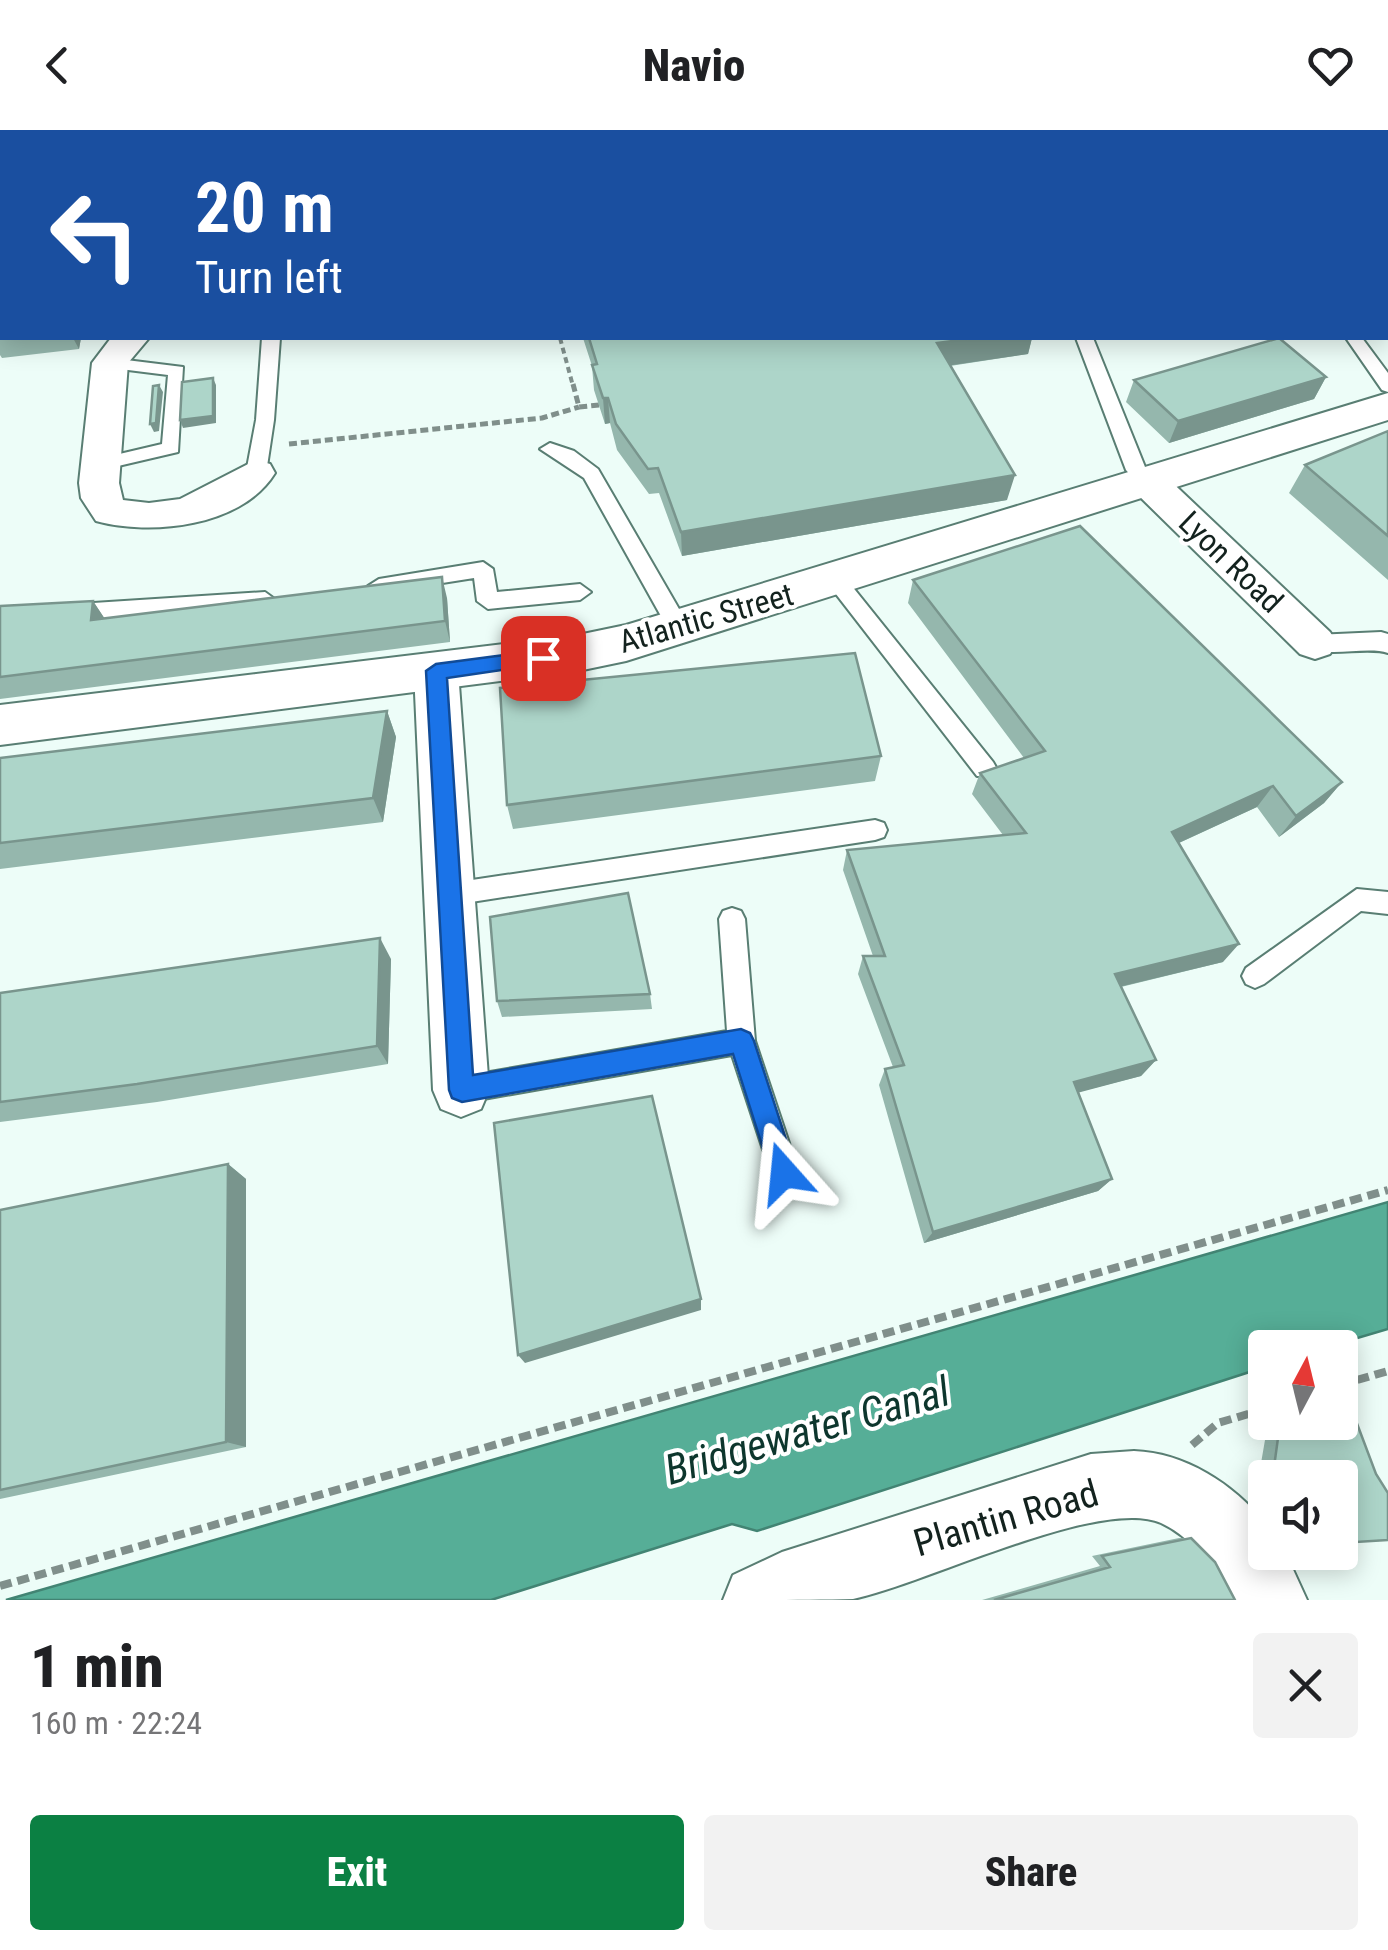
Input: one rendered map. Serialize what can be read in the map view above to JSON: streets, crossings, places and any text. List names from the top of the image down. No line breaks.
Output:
{"streets":{"street":["Lyon Road","Atlantic Street","Plantin Road"]},"crossings":[["Lyon Road","Atlantic Street"]],"water":["Bridgewater Canal"],"north":"top","page":{"header":"Navio","turn":["20 m","Turn left"],"heading":["1 min","160 m · 22:24"],"buttons":["Exit","Share"]}}
